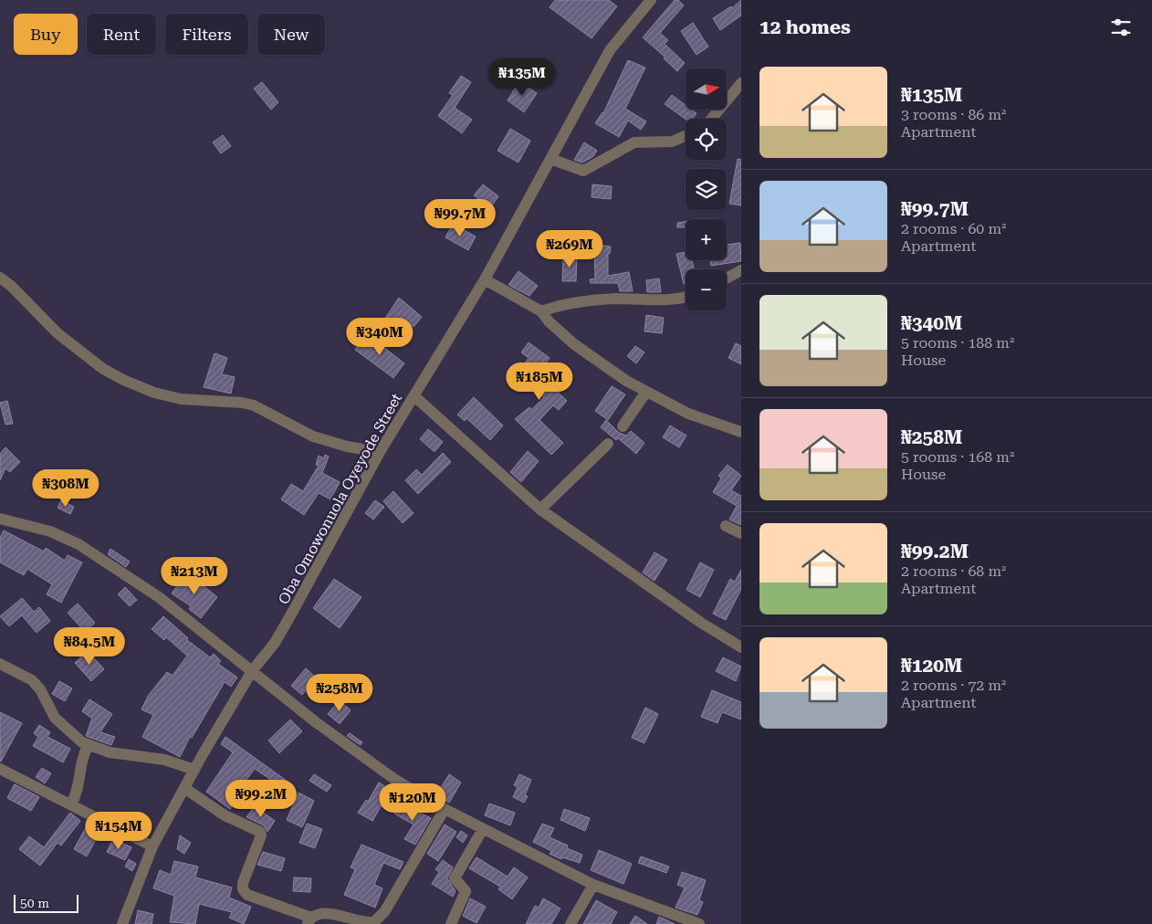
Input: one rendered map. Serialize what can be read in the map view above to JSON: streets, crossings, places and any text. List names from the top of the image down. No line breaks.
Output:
{"streets":{"street":["Oba Omowonuola Oyeyode Street"]},"scale_bar":"50 m","north":"right","page":{"heading":"12 homes","chip":["Buy","Rent","Filters","New"],"list":[{"name":"₦135M","note":"3 rooms · 86 m² · Apartment"},{"name":"₦99.7M","note":"2 rooms · 60 m² · Apartment"},{"name":"₦340M","note":"5 rooms · 188 m² · House"},{"name":"₦258M","note":"5 rooms · 168 m² · House"},{"name":"₦99.2M","note":"2 rooms · 68 m² · Apartment"},{"name":"₦120M","note":"2 rooms · 72 m² · Apartment"}],"price":["₦135M","₦99.7M","₦269M","₦340M","₦185M","₦308M","₦213M","₦84.5M","₦258M","₦99.2M","₦120M","₦154M"],"map_buttons":["+","−"],"scale":"50 m"}}
